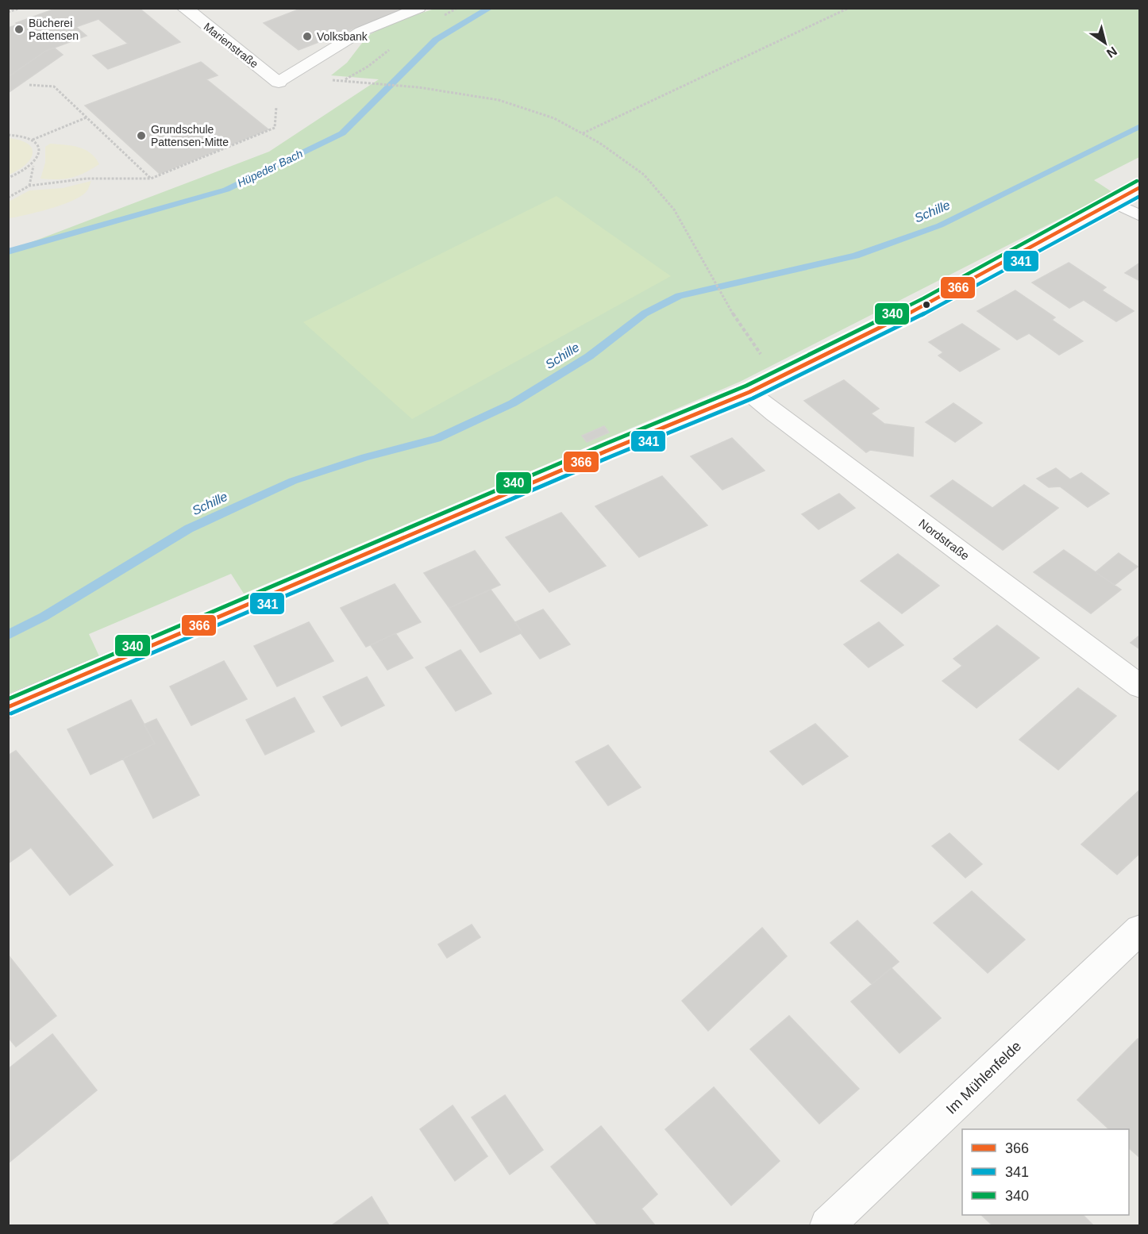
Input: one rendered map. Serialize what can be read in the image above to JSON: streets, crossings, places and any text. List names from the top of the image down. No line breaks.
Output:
{"streets":{"street":["Marienstraße","Nordstraße","Im Mühlenfelde"]},"water":["Hüpeder Bach","Schille"],"places":["Bücherei Pattensen","Volksbank","Grundschule Pattensen-Mitte"],"lines":["transit line 340","transit line 366","transit line 341"],"legend":["366","341","340"],"north":"bottom right"}
